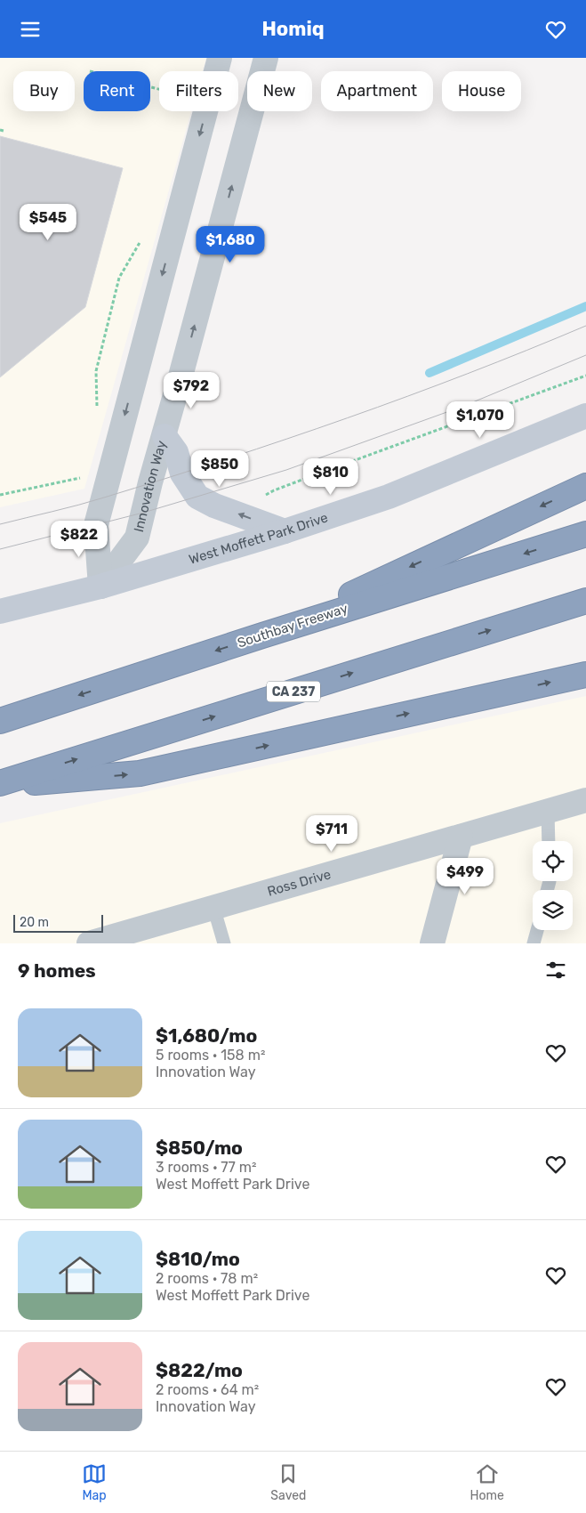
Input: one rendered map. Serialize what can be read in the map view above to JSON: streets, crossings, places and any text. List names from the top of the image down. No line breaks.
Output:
{"streets":{"highway":["Southbay Freeway","CA 237"],"main road":["West Moffett Park Drive"],"street":["Innovation Way","Ross Drive"]},"crossings":[["Innovation Way","West Moffett Park Drive"]],"scale_bar":"20 m","page":{"header":"Homiq","chip":["Buy","Rent","Filters","New","Apartment","House"],"price":["$545","$1,680","$792","$1,070","$850","$810","$822","$711","$499"],"scale":"20 m","heading":"9 homes","list":[{"name":"$1,680/mo","note":"5 rooms · 158 m² · Innovation Way"},{"name":"$850/mo","note":"3 rooms · 77 m² · West Moffett Park Drive"},{"name":"$810/mo","note":"2 rooms · 78 m² · West Moffett Park Drive"},{"name":"$822/mo","note":"2 rooms · 64 m² · Innovation Way"}],"tabs":["Map","Saved","Home"]}}
